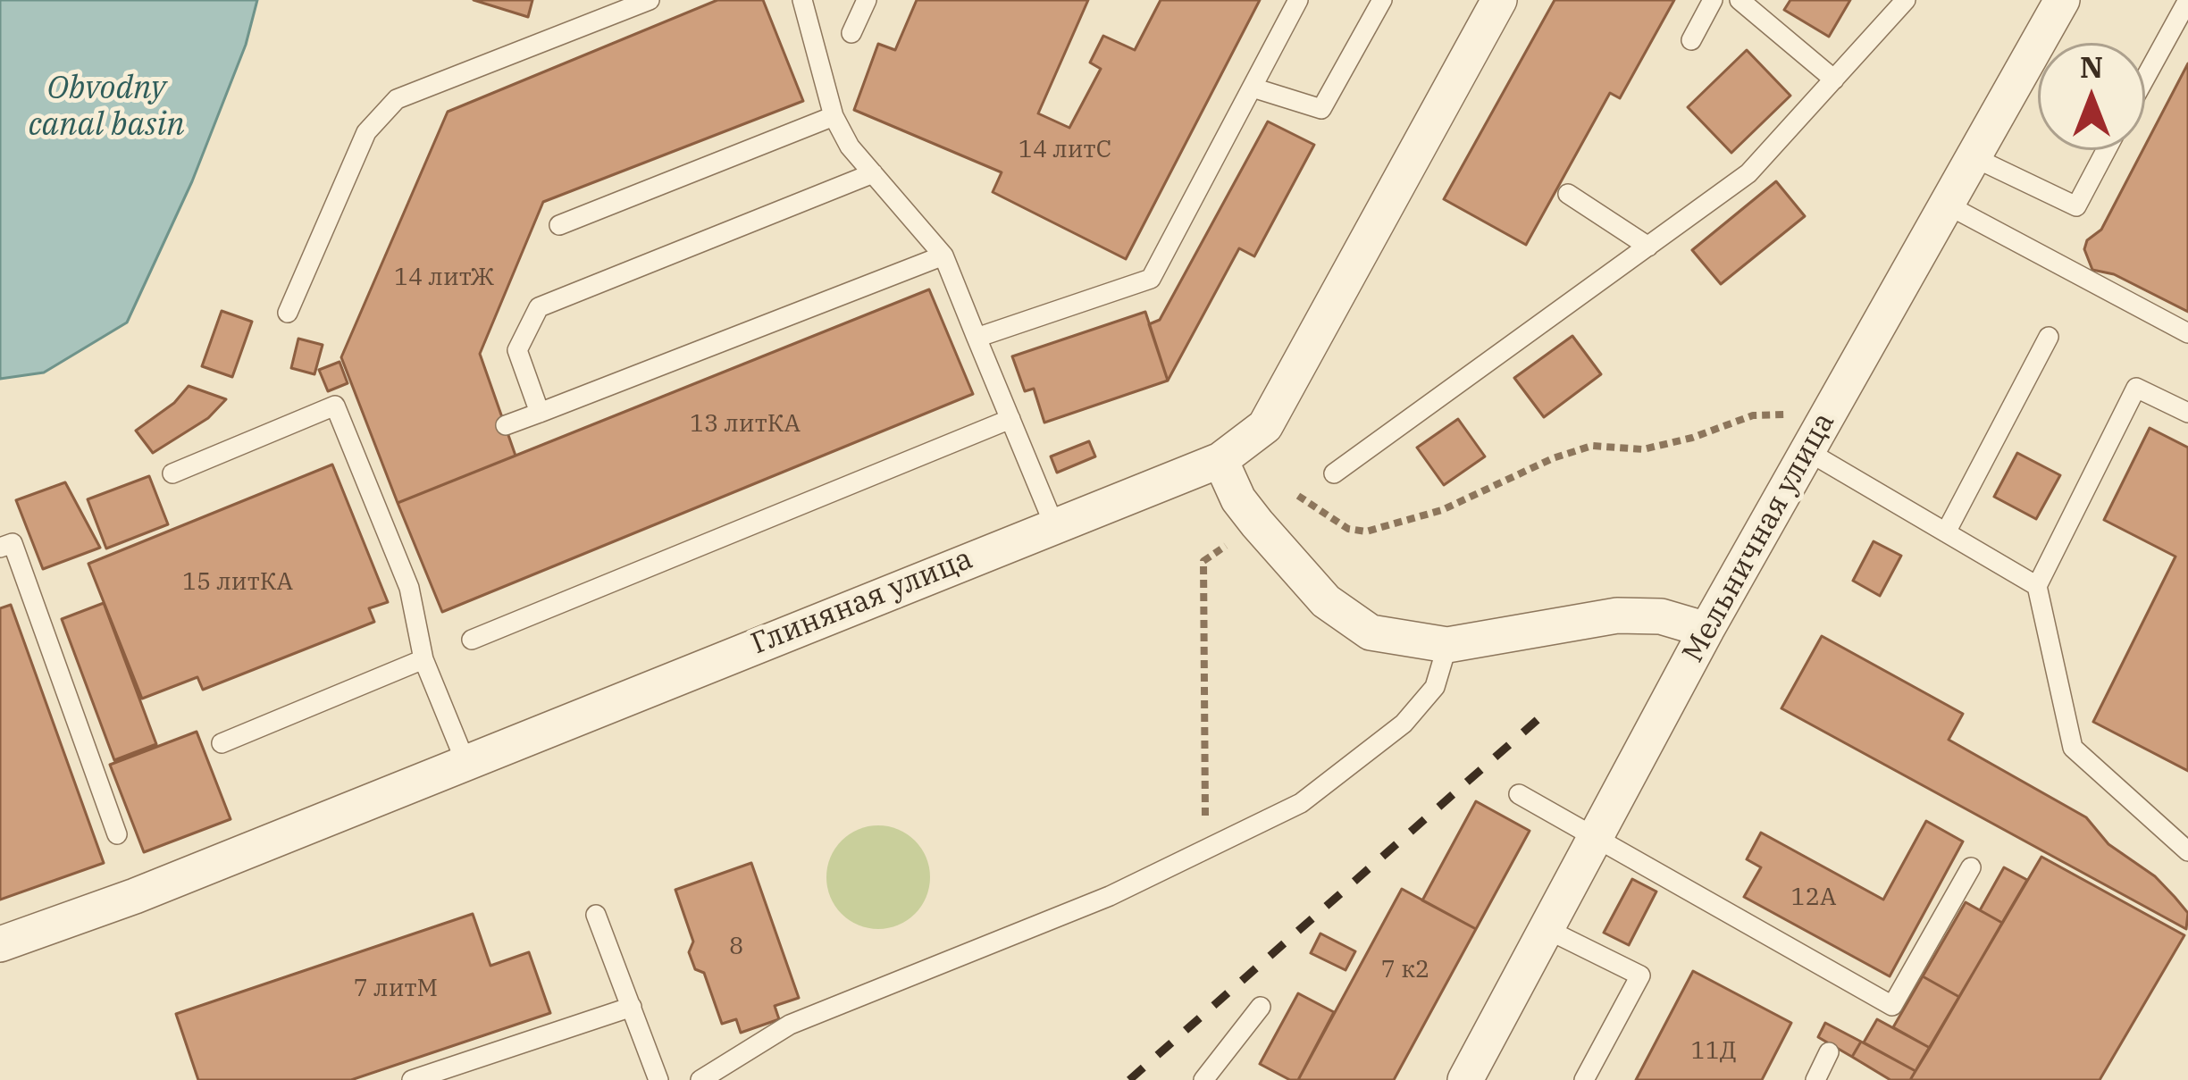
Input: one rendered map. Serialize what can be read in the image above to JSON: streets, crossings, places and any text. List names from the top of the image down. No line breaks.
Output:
{"streets":{"street":["Мельничная улица","Глиняная улица"]},"water":["Obvodny canal basin"],"house_numbers":["14 литС","14 литЖ","13 литКА","15 литКА","12А","8","7 к2","7 литМ","11Д"],"north":"top"}
